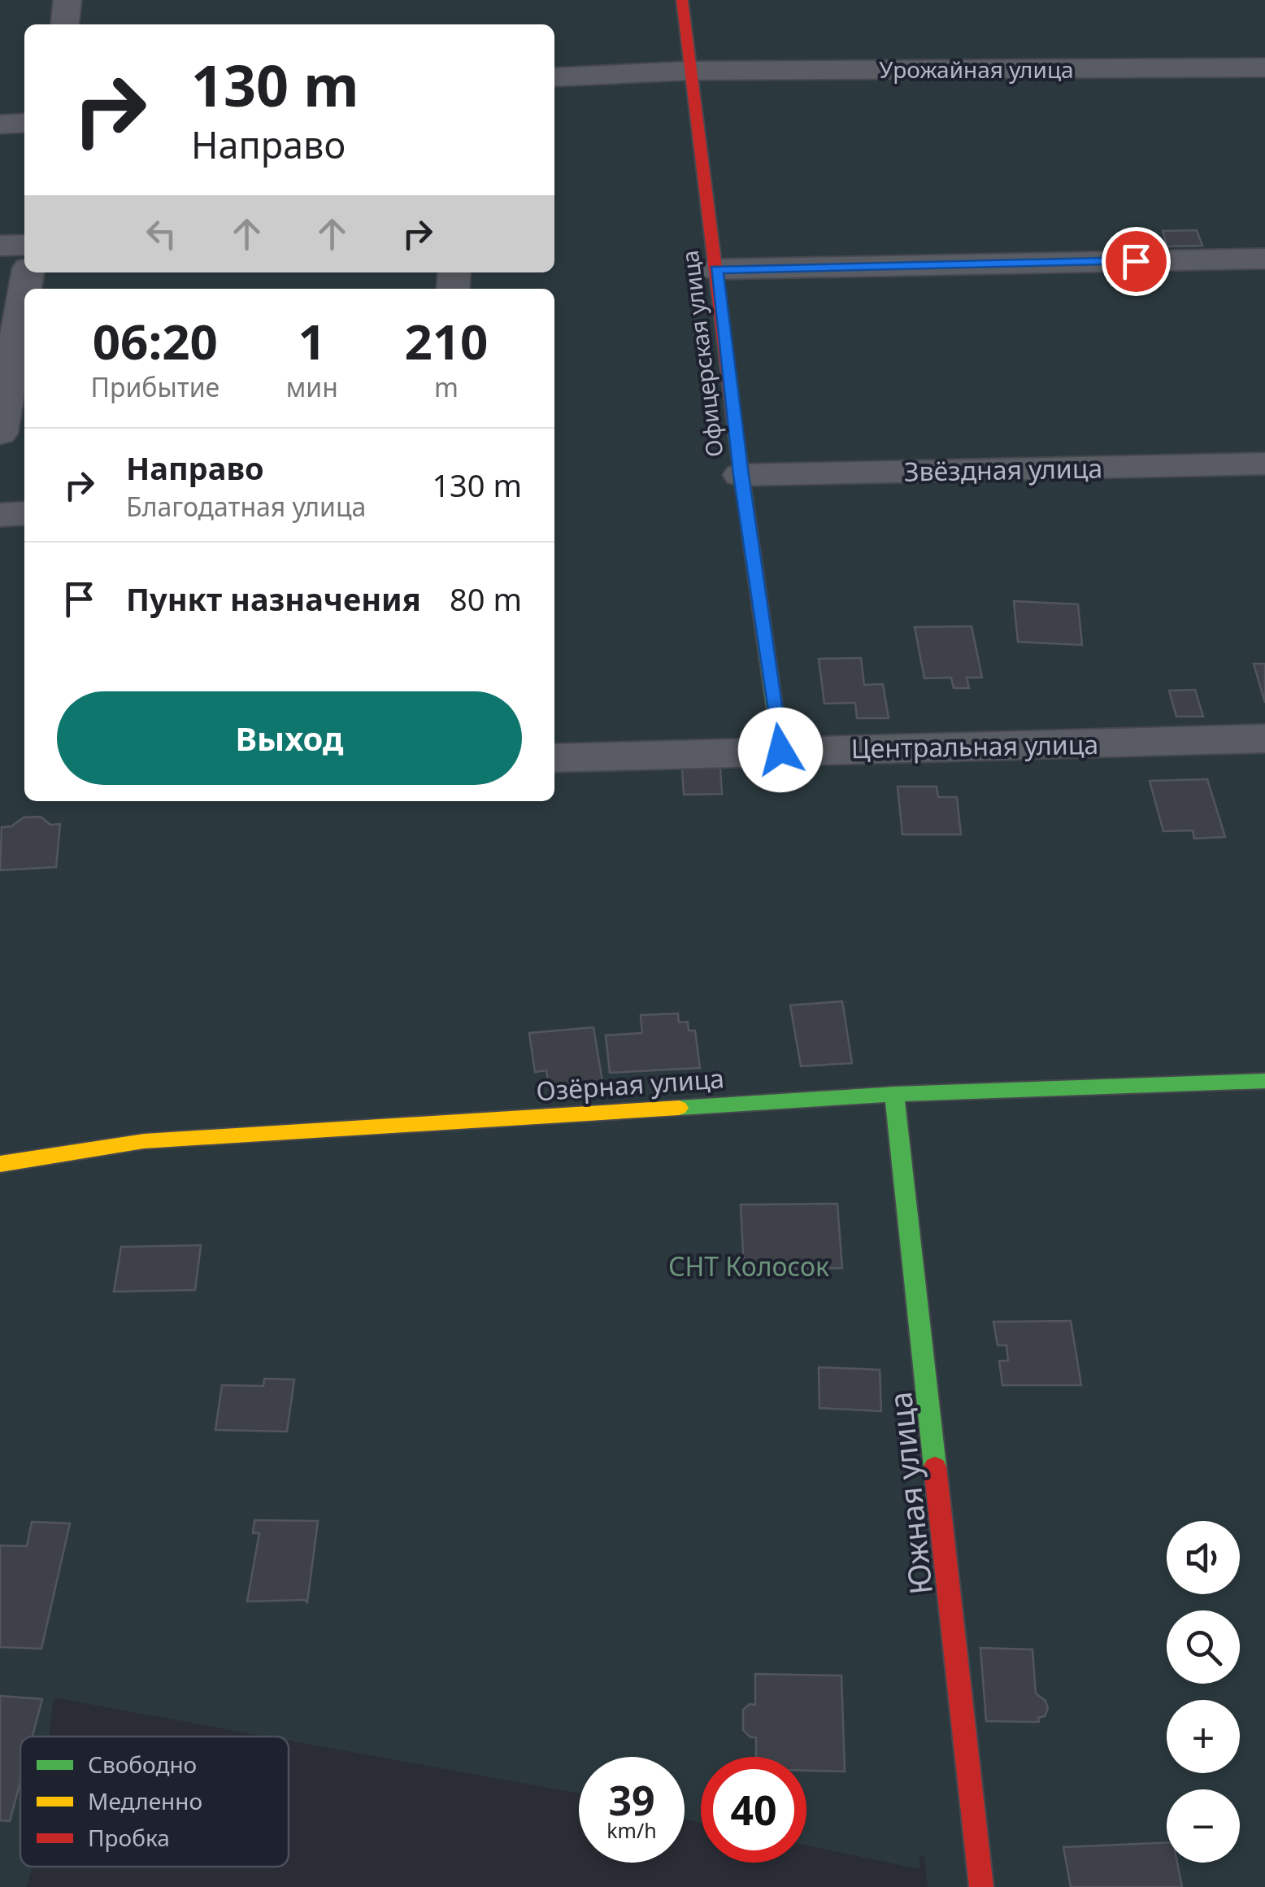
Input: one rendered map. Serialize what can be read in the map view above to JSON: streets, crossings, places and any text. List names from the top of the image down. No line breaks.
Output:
{"streets":{"street":["Урожайная улица","Офицерская улица","Звёздная улица","Центральная улица","Озёрная улица","Южная улица"]},"crossings":[["Урожайная улица","Офицерская улица"],["Офицерская улица","Звёздная улица"],["Офицерская улица","Центральная улица"],["Озёрная улица","Южная улица"]],"parks":["СНТ Колосок"],"legend":["Свободно","Медленно","Пробка"],"page":{"turn":["130 m","Направо"],"eta":["06:20","Прибытие","1","мин","210","m"],"list":[{"name":"Направо","note":"Благодатная улица","value":"130 m"},{"name":"Пункт назначения","value":"80 m"}],"buttons":"Выход","map_buttons":["+","−"],"speed":"39 km/h","limit":"40"}}
